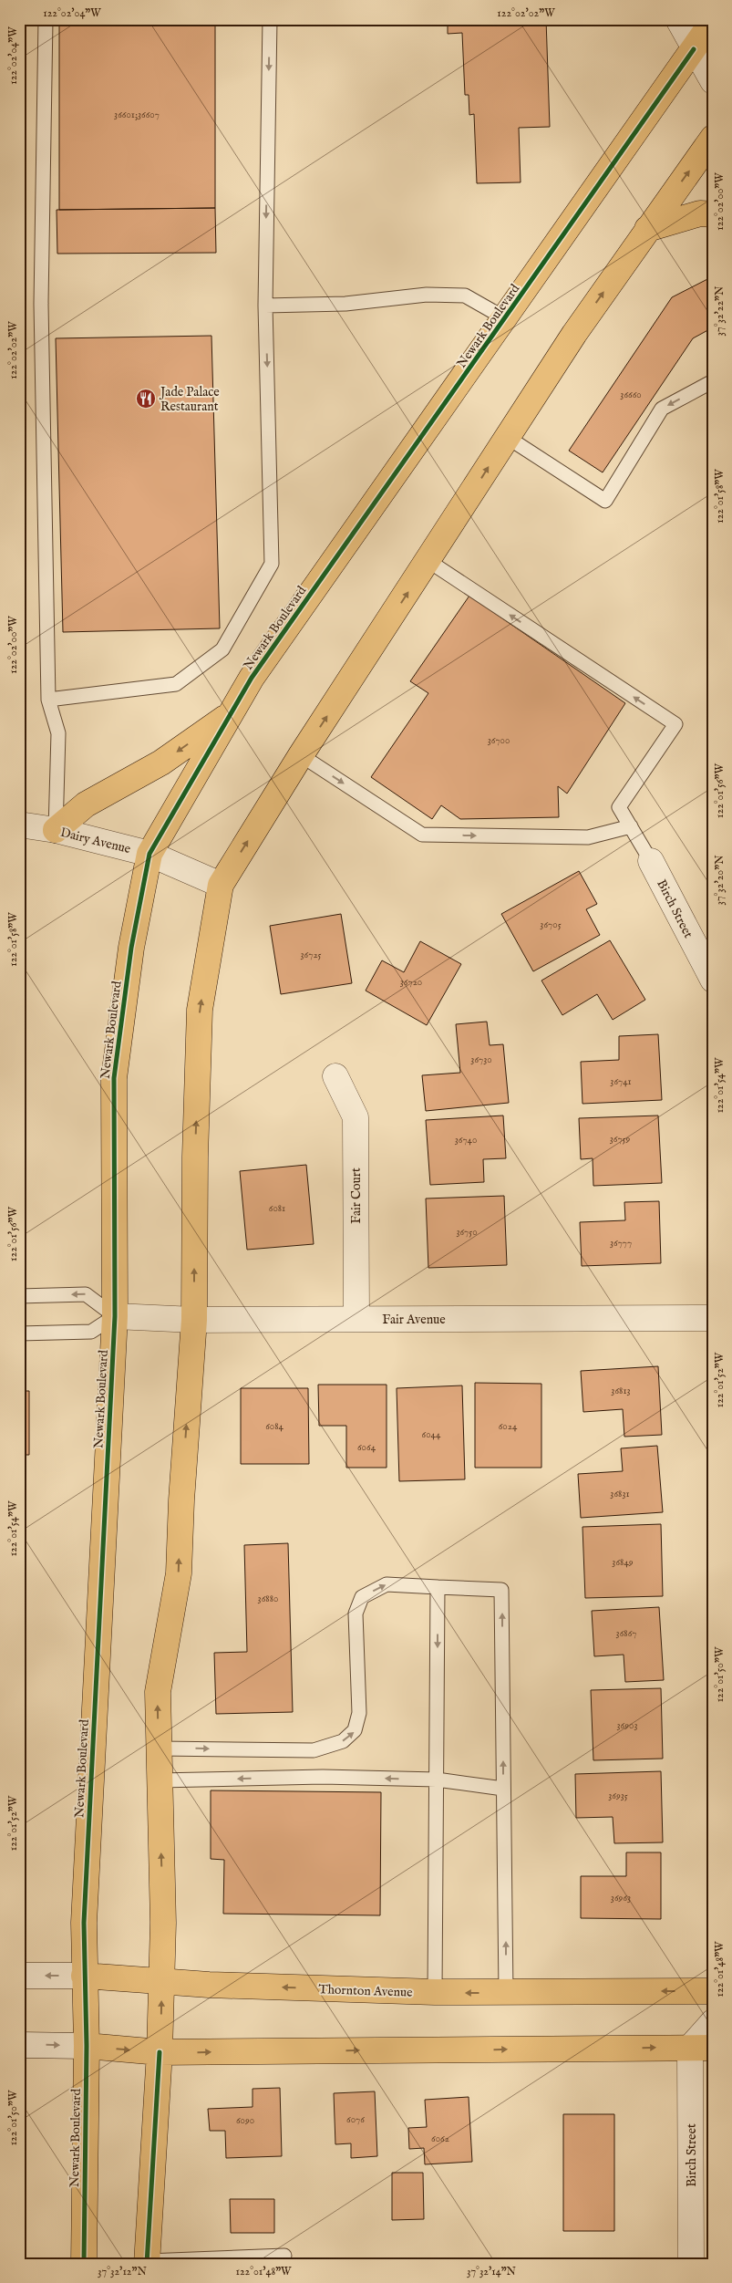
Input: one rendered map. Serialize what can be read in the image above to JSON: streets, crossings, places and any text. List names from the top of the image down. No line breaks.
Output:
{"streets":{"main road":["Newark Boulevard","Thornton Avenue"],"street":["Dairy Avenue","Birch Street","Fair Court","Fair Avenue"]},"crossings":[["Newark Boulevard","Dairy Avenue"],["Newark Boulevard","Fair Avenue"],["Newark Boulevard","Thornton Avenue"],["Fair Court","Fair Avenue"]],"one_way":["Thornton Avenue"],"places":{"restaurant":["Jade Palace Restaurant"]},"house_numbers":["36601;36607","36660","36700","36705","36725","36720","36730","36741","36759","36740","6081","36750","36777","36813","6084","6024","6044","6064","36831","36849","36880","36867","36903","36935","36963","6076","6090","6062"],"coordinates":["122°02'04\"W","122°02'02\"W","122°02'00\"W","37°32'22\"N","122°01'58\"W","122°01'56\"W","37°32'20\"N","122°01'54\"W","122°01'52\"W","122°01'50\"W","122°01'48\"W","37°32'12\"N","37°32'14\"N"]}
